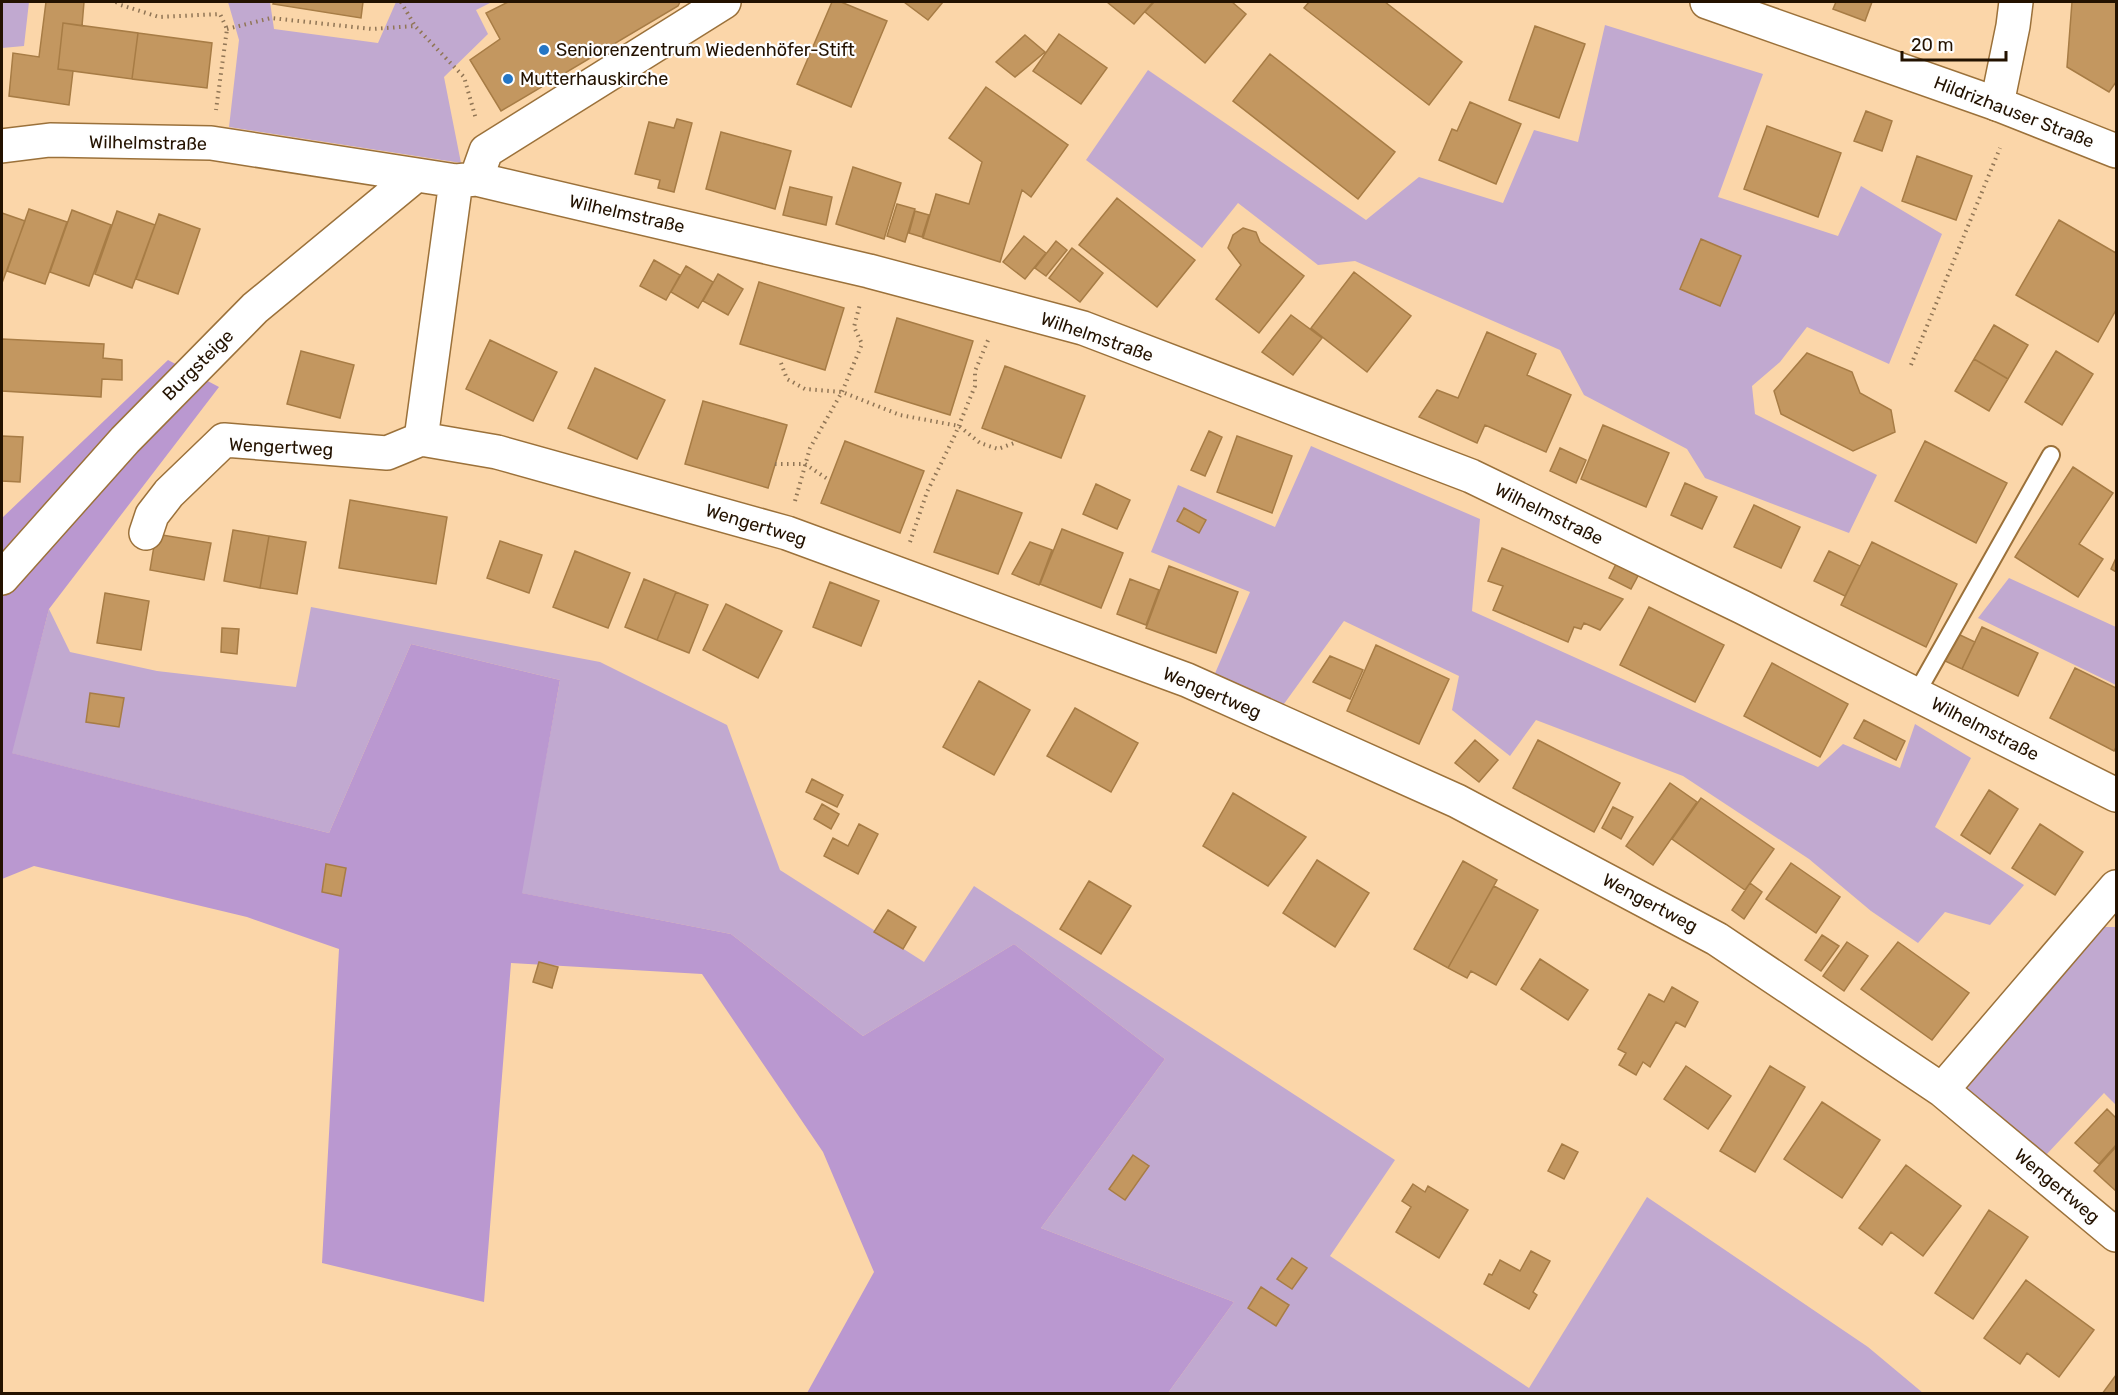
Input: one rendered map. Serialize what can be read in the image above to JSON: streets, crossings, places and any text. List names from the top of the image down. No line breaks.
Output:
{"streets":{"street":["Hildrizhauser Straße","Wilhelmstraße","Burgsteige","Wengertweg"]},"crossings":[["Wilhelmstraße","Burgsteige"]],"places":["Seniorenzentrum Wiedenhöfer-Stift","Mutterhauskirche"],"scale_bar":"20 m"}
